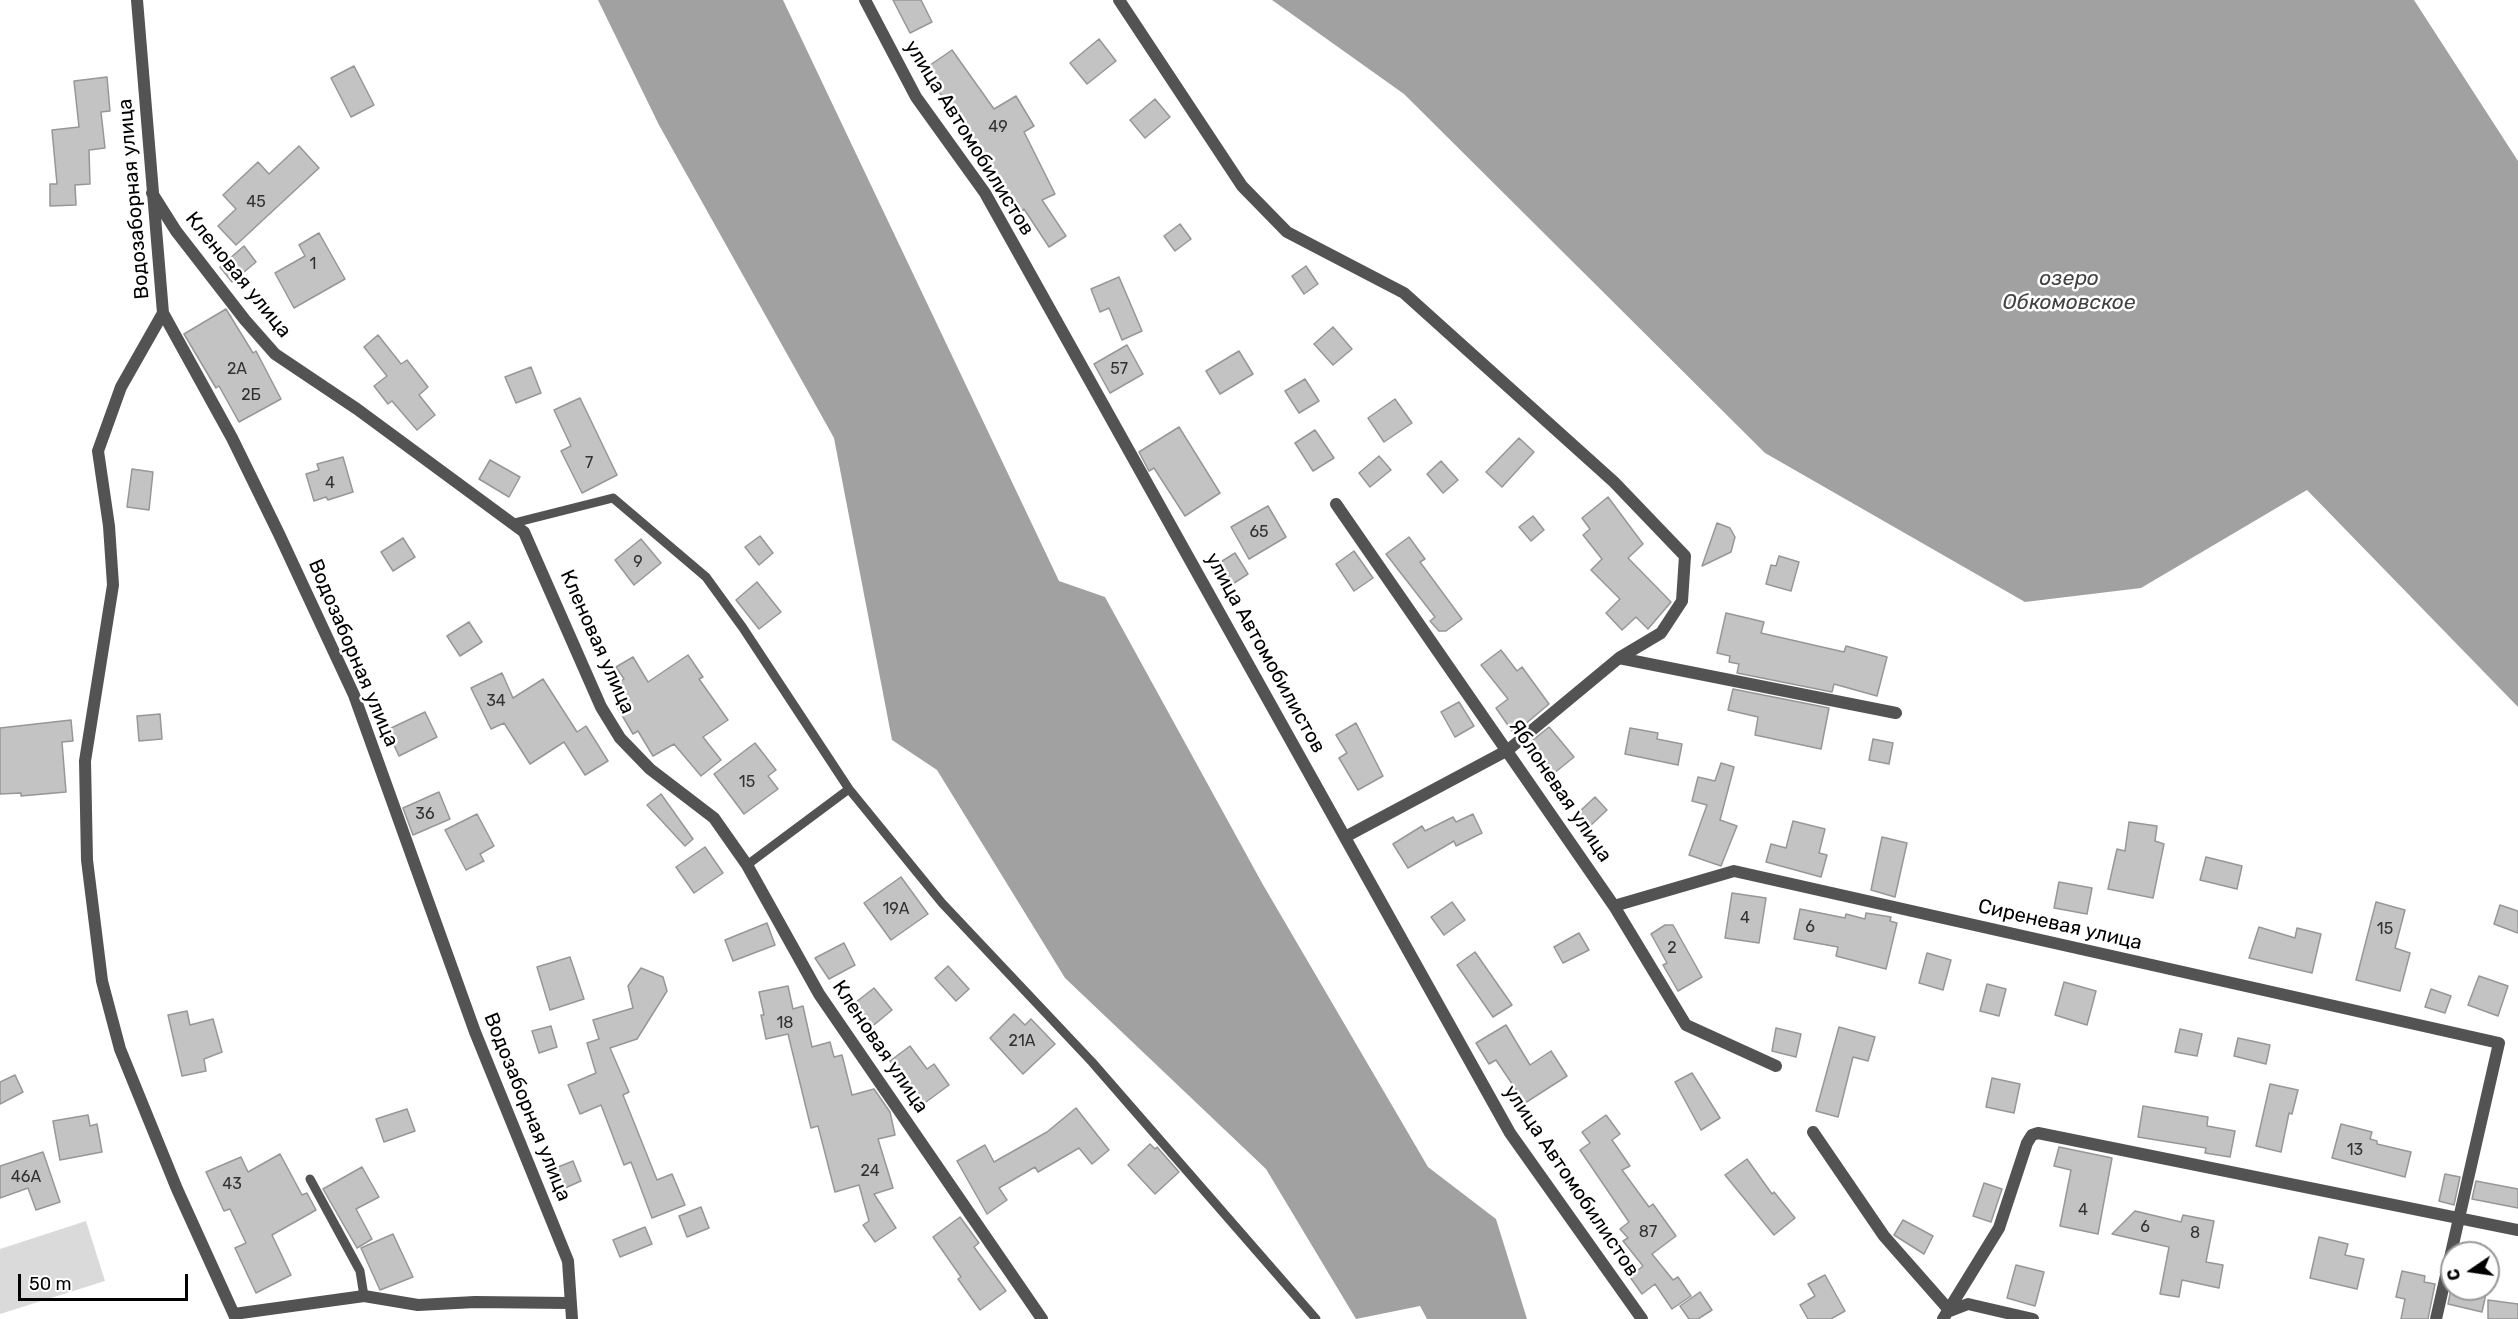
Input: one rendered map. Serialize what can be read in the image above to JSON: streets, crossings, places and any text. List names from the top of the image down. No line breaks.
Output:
{"streets":{"street":["улица Автомобилистов","Водозаборная улица","Кленовая улица","Яблоневая улица","Сиреневая улица"]},"crossings":[["Водозаборная улица","Кленовая улица"],["Яблоневая улица","Сиреневая улица"]],"water":["озеро Обкомовское"],"house_numbers":["49","45","1","2А","57","2Б","7","4","65","9","34","15","36","19А","4","6","15","2","18","21А","13","24","46А","43","4","6","87","8"],"scale_bar":"50 m","north":"left"}
